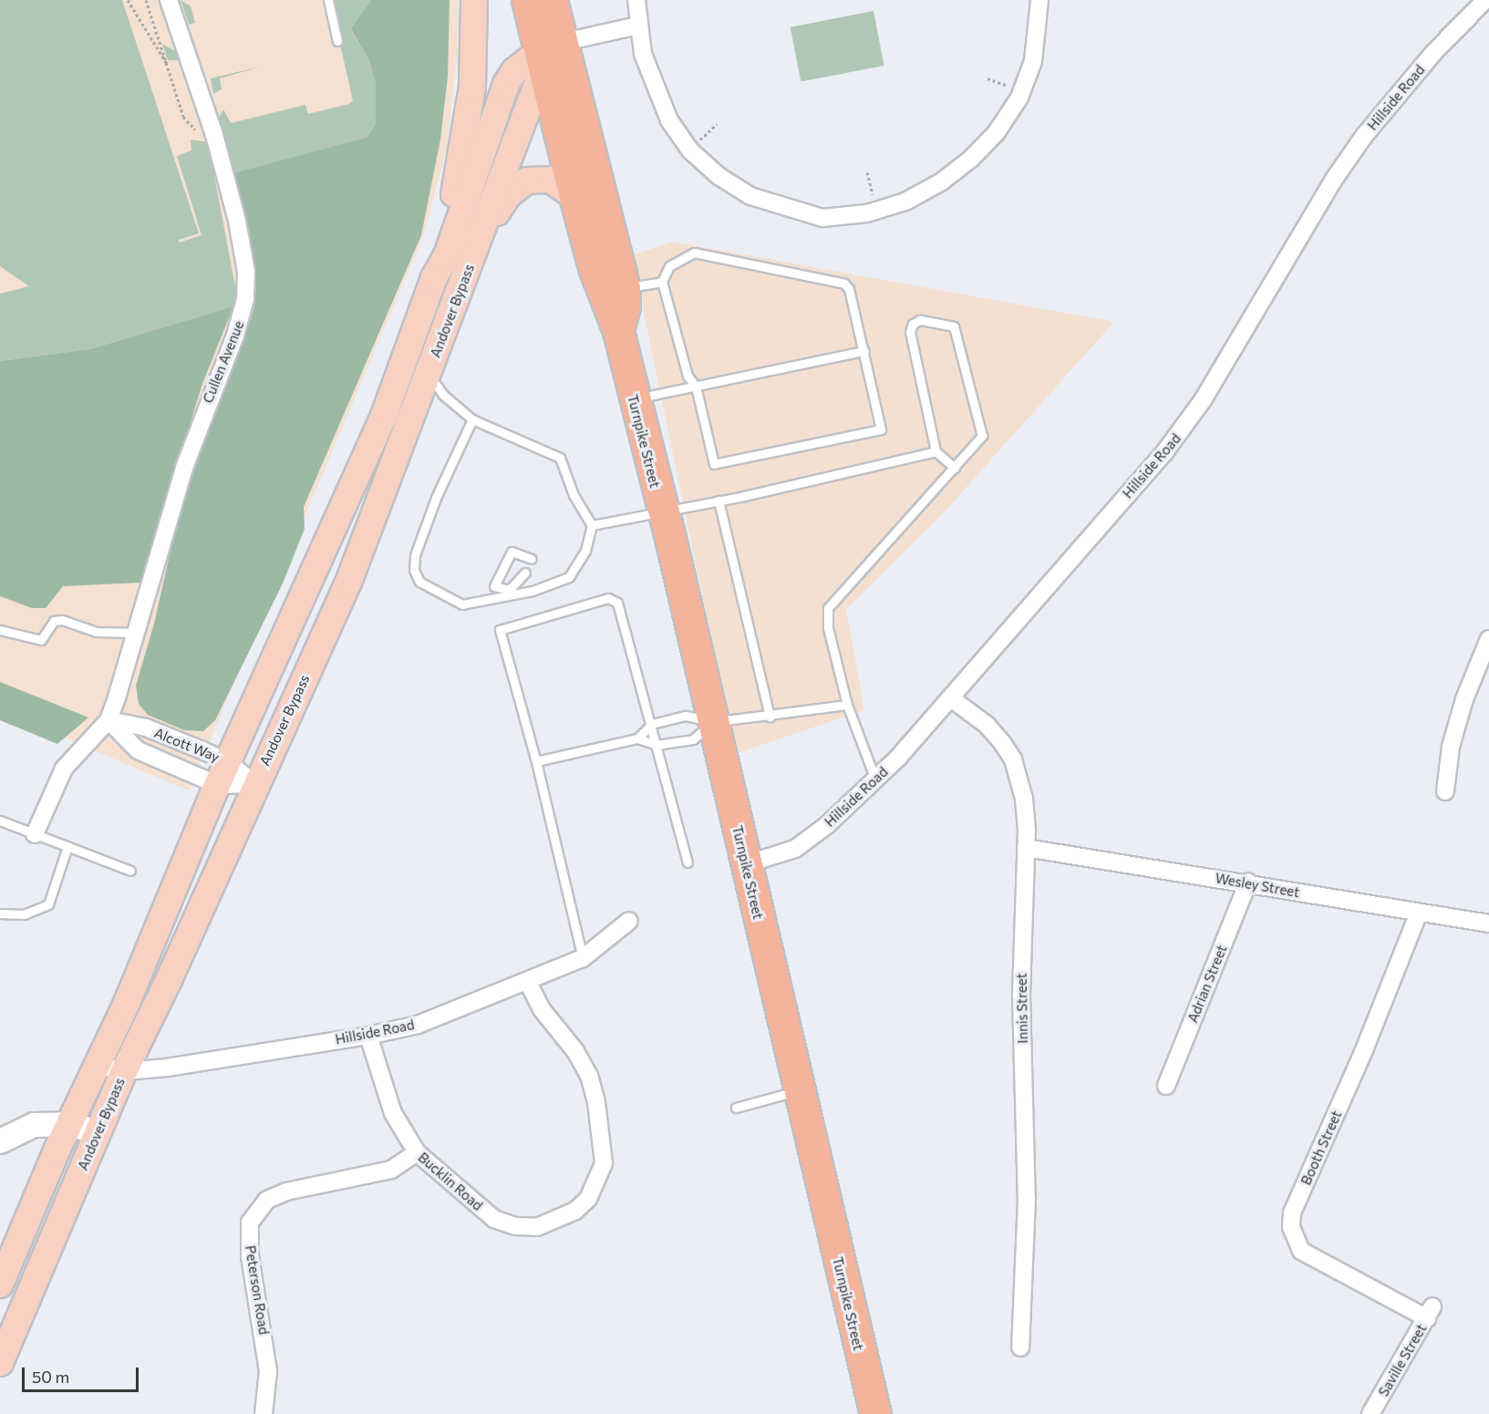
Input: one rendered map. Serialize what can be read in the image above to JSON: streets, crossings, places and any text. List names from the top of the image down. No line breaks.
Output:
{"streets":{"highway":["Turnpike Street"],"main road":["Andover Bypass"],"street":["Hillside Road","Cullen Avenue","Alcott Way","Wesley Street","Adrian Street","Innis Street","Booth Street","Bucklin Road","Peterson Road","Saville Street"]},"crossings":[["Hillside Road","Andover Bypass"],["Hillside Road","Turnpike Street"],["Hillside Road","Innis Street"],["Hillside Road","Bucklin Road"],["Andover Bypass","Turnpike Street"],["Andover Bypass","Alcott Way"],["Cullen Avenue","Alcott Way"],["Wesley Street","Adrian Street"],["Wesley Street","Innis Street"],["Wesley Street","Booth Street"],["Booth Street","Saville Street"],["Bucklin Road","Peterson Road"]],"scale_bar":"50 m"}
